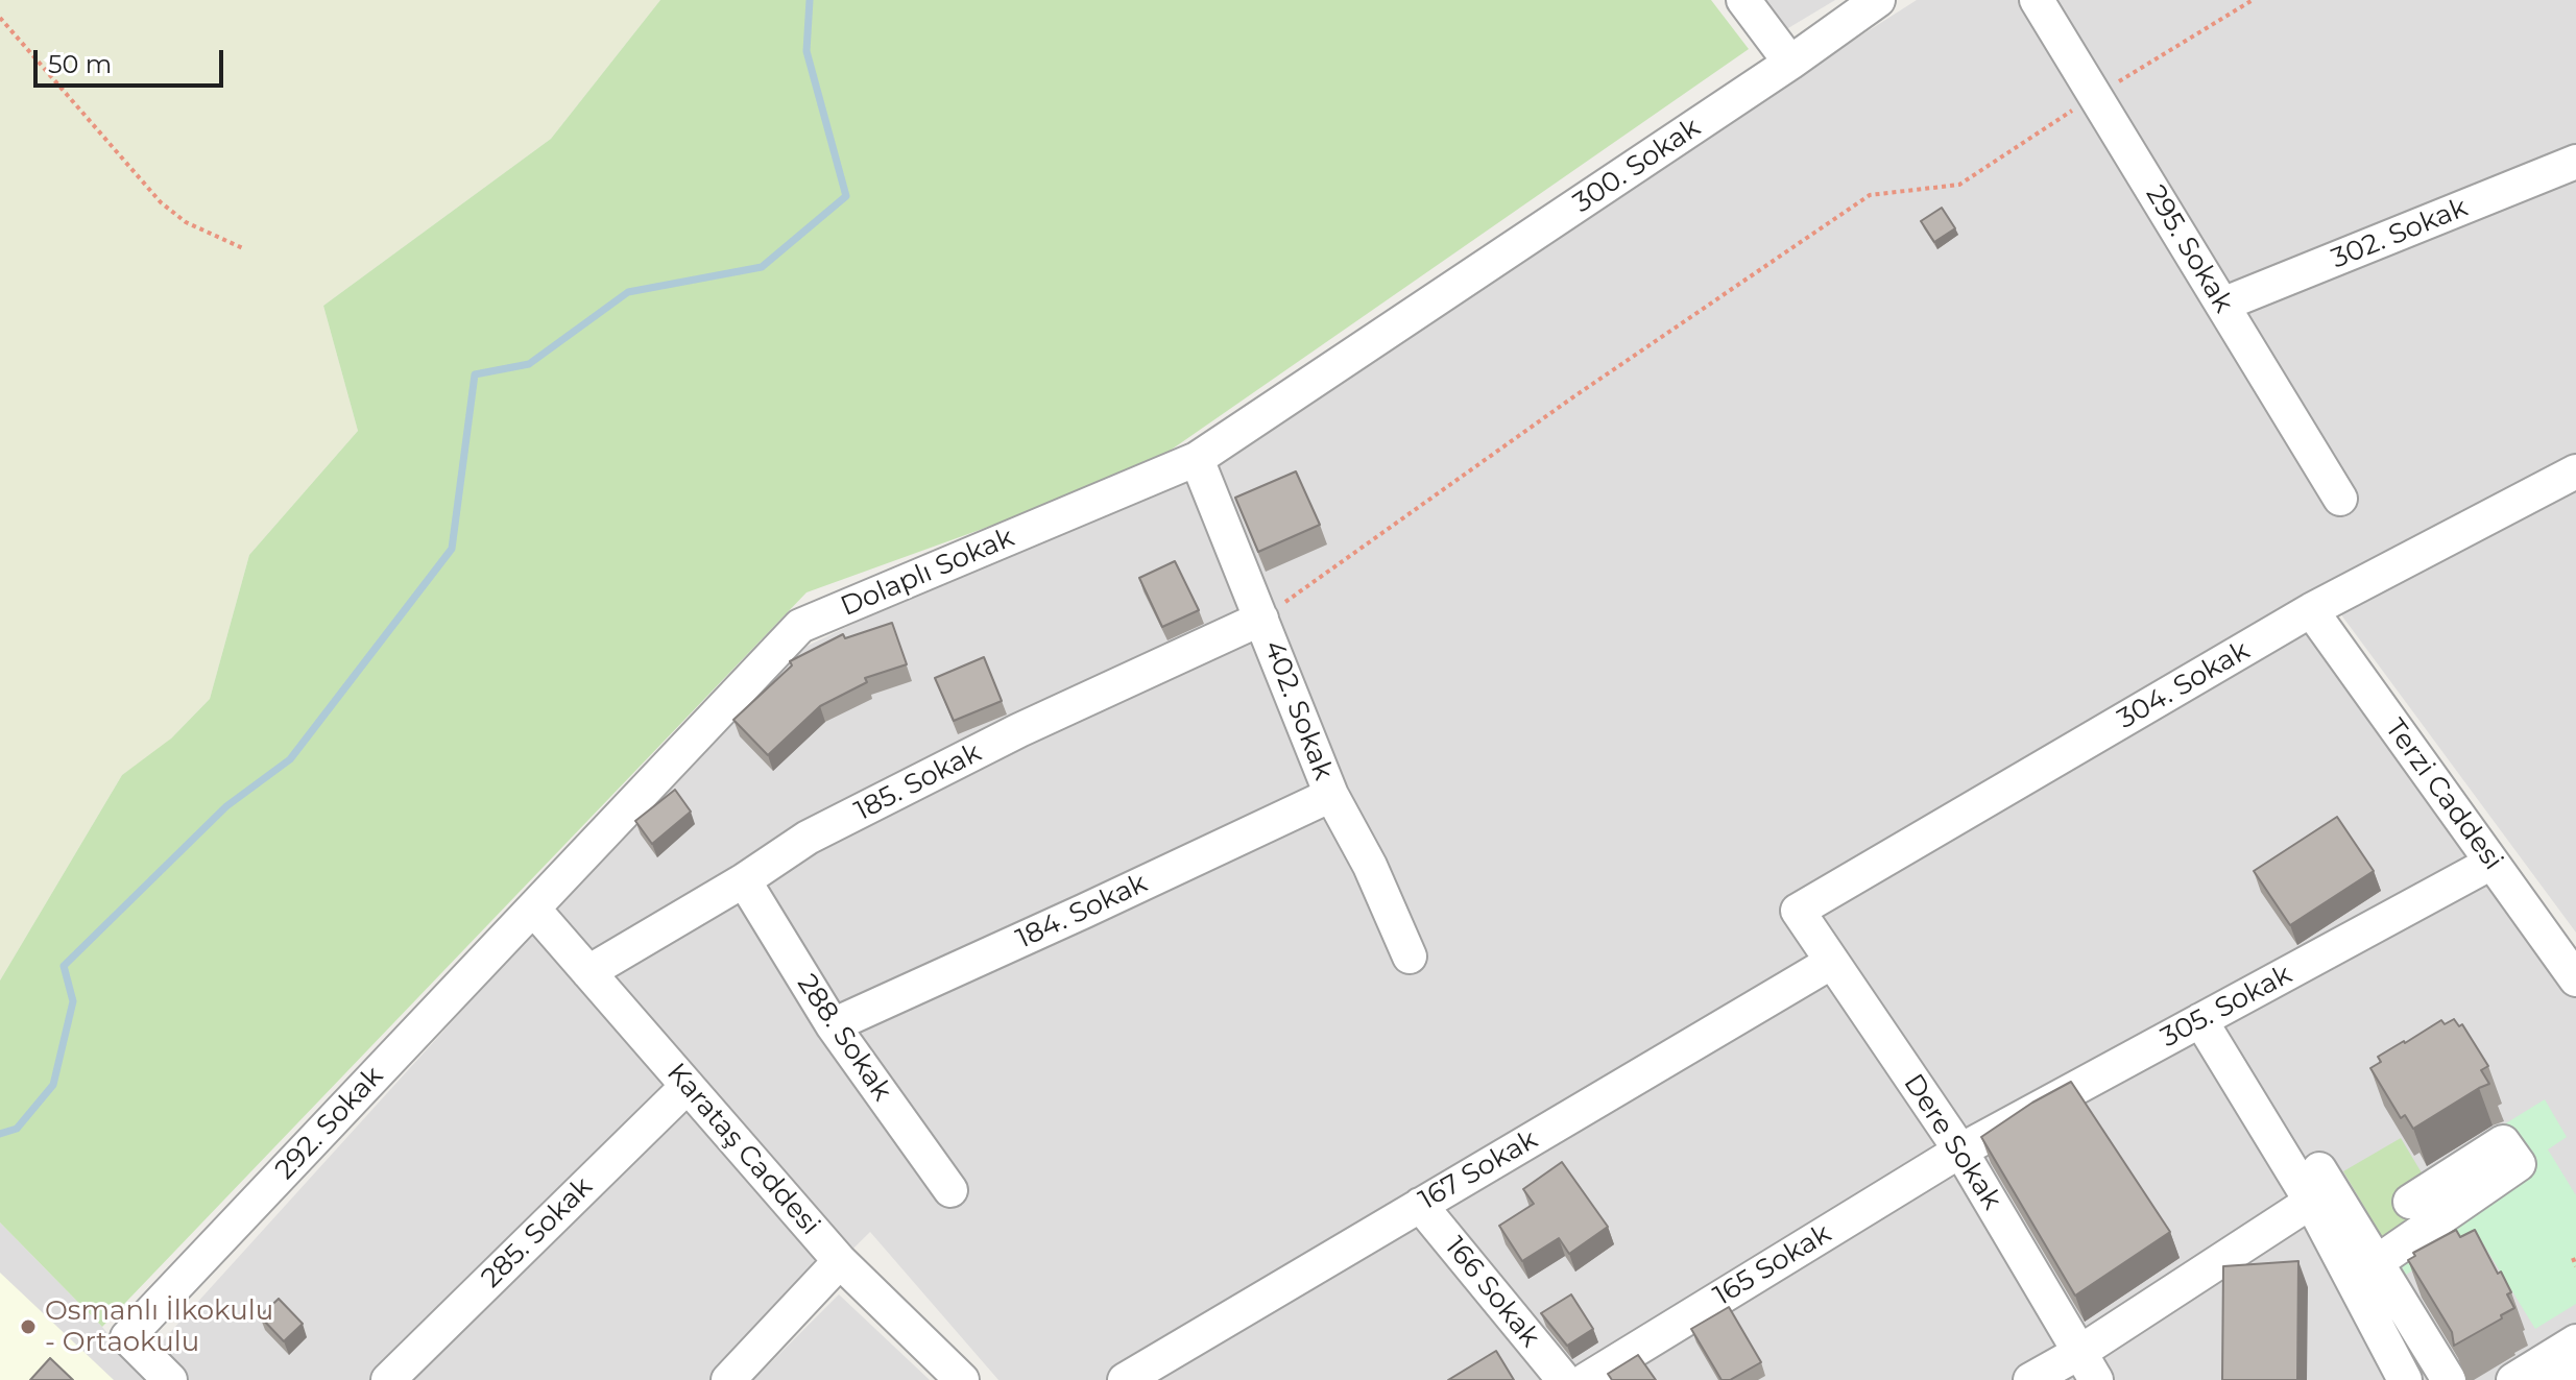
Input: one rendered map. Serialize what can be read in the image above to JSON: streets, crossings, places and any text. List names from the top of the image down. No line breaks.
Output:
{"streets":{"street":["300. Sokak","302. Sokak","295. Sokak","Dolaplı Sokak","304. Sokak","402. Sokak","185. Sokak","Terzi Caddesi","184. Sokak","305. Sokak","288. Sokak","292. Sokak","Dere Sokak","Karataş Caddesi","167 Sokak","285. Sokak","165 Sokak","166 Sokak"]},"crossings":[["300. Sokak","Dolaplı Sokak"],["302. Sokak","295. Sokak"],["Dolaplı Sokak","402. Sokak"],["Dolaplı Sokak","292. Sokak"],["Dolaplı Sokak","Karataş Caddesi"],["304. Sokak","Terzi Caddesi"],["304. Sokak","Dere Sokak"],["402. Sokak","185. Sokak"],["402. Sokak","184. Sokak"],["185. Sokak","288. Sokak"],["185. Sokak","Karataş Caddesi"],["Terzi Caddesi","305. Sokak"],["184. Sokak","288. Sokak"],["305. Sokak","Dere Sokak"],["305. Sokak","165 Sokak"],["292. Sokak","Karataş Caddesi"],["Dere Sokak","167 Sokak"],["Dere Sokak","165 Sokak"],["Karataş Caddesi","285. Sokak"],["167 Sokak","166 Sokak"]],"places":["Osmanlı İlkokulu - Ortaokulu"],"scale_bar":"50 m"}
